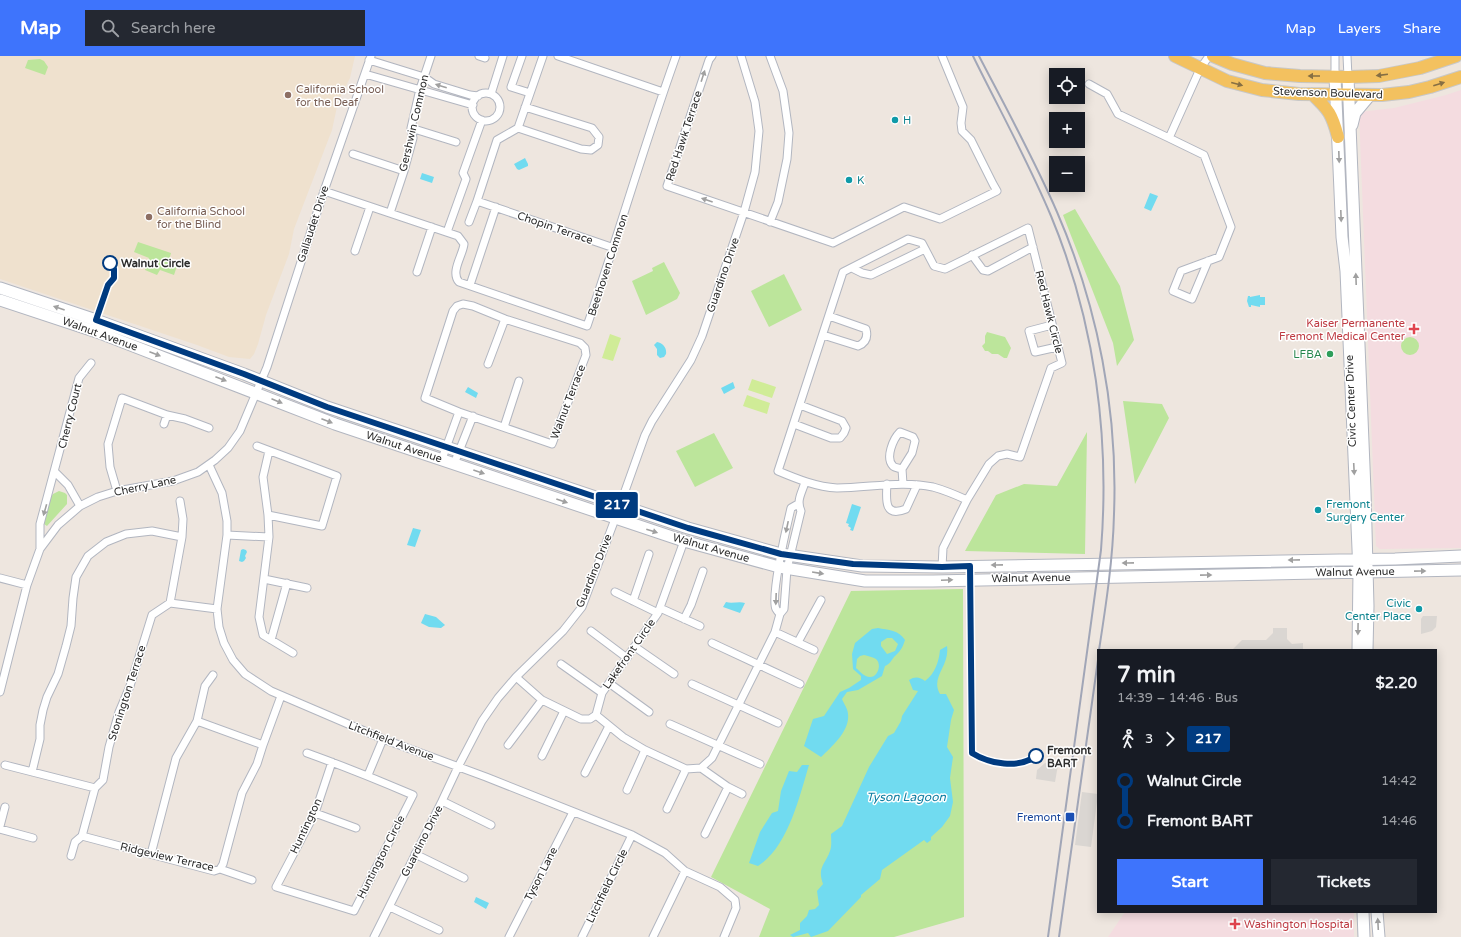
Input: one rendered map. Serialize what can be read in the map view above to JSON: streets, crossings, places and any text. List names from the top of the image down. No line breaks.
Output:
{"streets":{"main road":["Stevenson Boulevard","Walnut Avenue","Civic Center Drive"],"street":["Gershwin Common","Red Hawk Terrace","Gallaudet Drive","Chopin Terrace","Beethoven Common","Guardino Drive","Red Hawk Circle","Walnut Terrace","Cherry Court","Cherry Lane","Lakefront Circle","Stonington Terrace","Litchfield Avenue","Huntington","Ridgeview Terrace","Huntington Circle","Tyson Lane","Litchfield Circle"]},"crossings":[["Stevenson Boulevard","Civic Center Drive"],["Red Hawk Terrace","Guardino Drive"],["Gallaudet Drive","Walnut Avenue"],["Gallaudet Drive","Cherry Lane"],["Chopin Terrace","Beethoven Common"],["Guardino Drive","Walnut Avenue"],["Guardino Drive","Litchfield Avenue"],["Walnut Avenue","Civic Center Drive"],["Walnut Avenue","Cherry Lane"],["Walnut Avenue","Lakefront Circle"],["Cherry Court","Cherry Lane"],["Cherry Lane","Litchfield Avenue"],["Stonington Terrace","Ridgeview Terrace"],["Litchfield Avenue","Tyson Lane"],["Litchfield Avenue","Litchfield Circle"],["Huntington","Huntington Circle"]],"one_way":["Cherry Court"],"water":["Tyson Lagoon"],"places":{"other":["California School for the Deaf","H","K","California School for the Blind","Walnut Circle","LFBA","Fremont Surgery Center","Civic Center Place","Fremont BART"],"health":["Kaiser Permanente Fremont Medical Center","Washington Hospital"],"transit":["Fremont"]},"lines":["bus line 217"],"page":{"header":"Map","search":"Search here","nav":["Map","Layers","Share"],"on_map":"217","map_buttons":["+","−"],"heading":["7 min","14:39 – 14:46 · Bus","$2.20"],"legs":["3","217"],"list":[{"name":"Walnut Circle","value":"14:42"},{"name":"Fremont BART","value":"14:46"}],"buttons":["Start","Tickets"]}}
